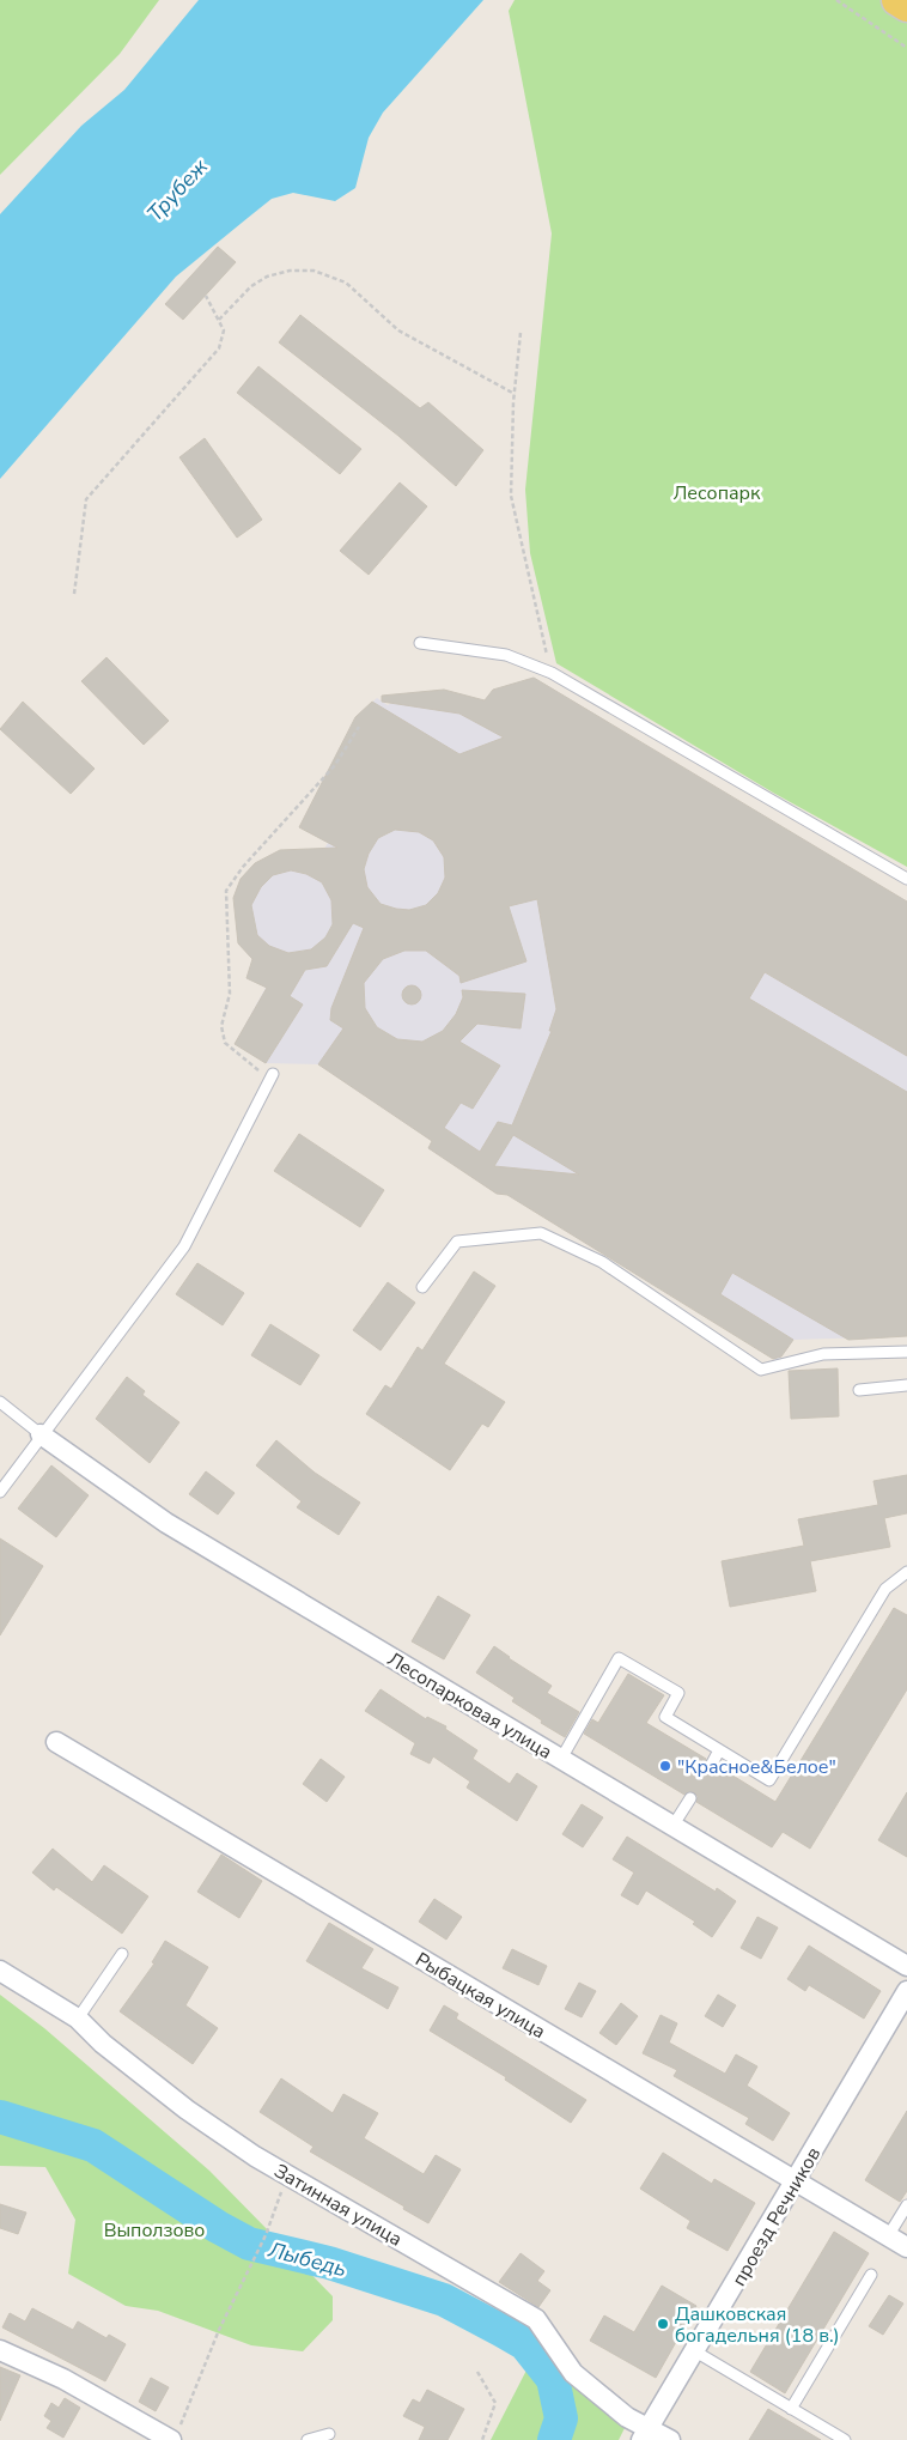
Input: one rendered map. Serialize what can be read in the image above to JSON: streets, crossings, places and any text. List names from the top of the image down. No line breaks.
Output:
{"streets":{"street":["Лесопарковая улица","Рыбацкая улица","Затинная улица","проезд Речников"]},"crossings":[["Рыбацкая улица","проезд Речников"],["Затинная улица","проезд Речников"]],"water":["Трубеж","Лыбедь"],"parks":["Лесопарк","Выползово"],"places":["\"Красное&Белое\"","Дашковская богадельня (18 в.)"]}
